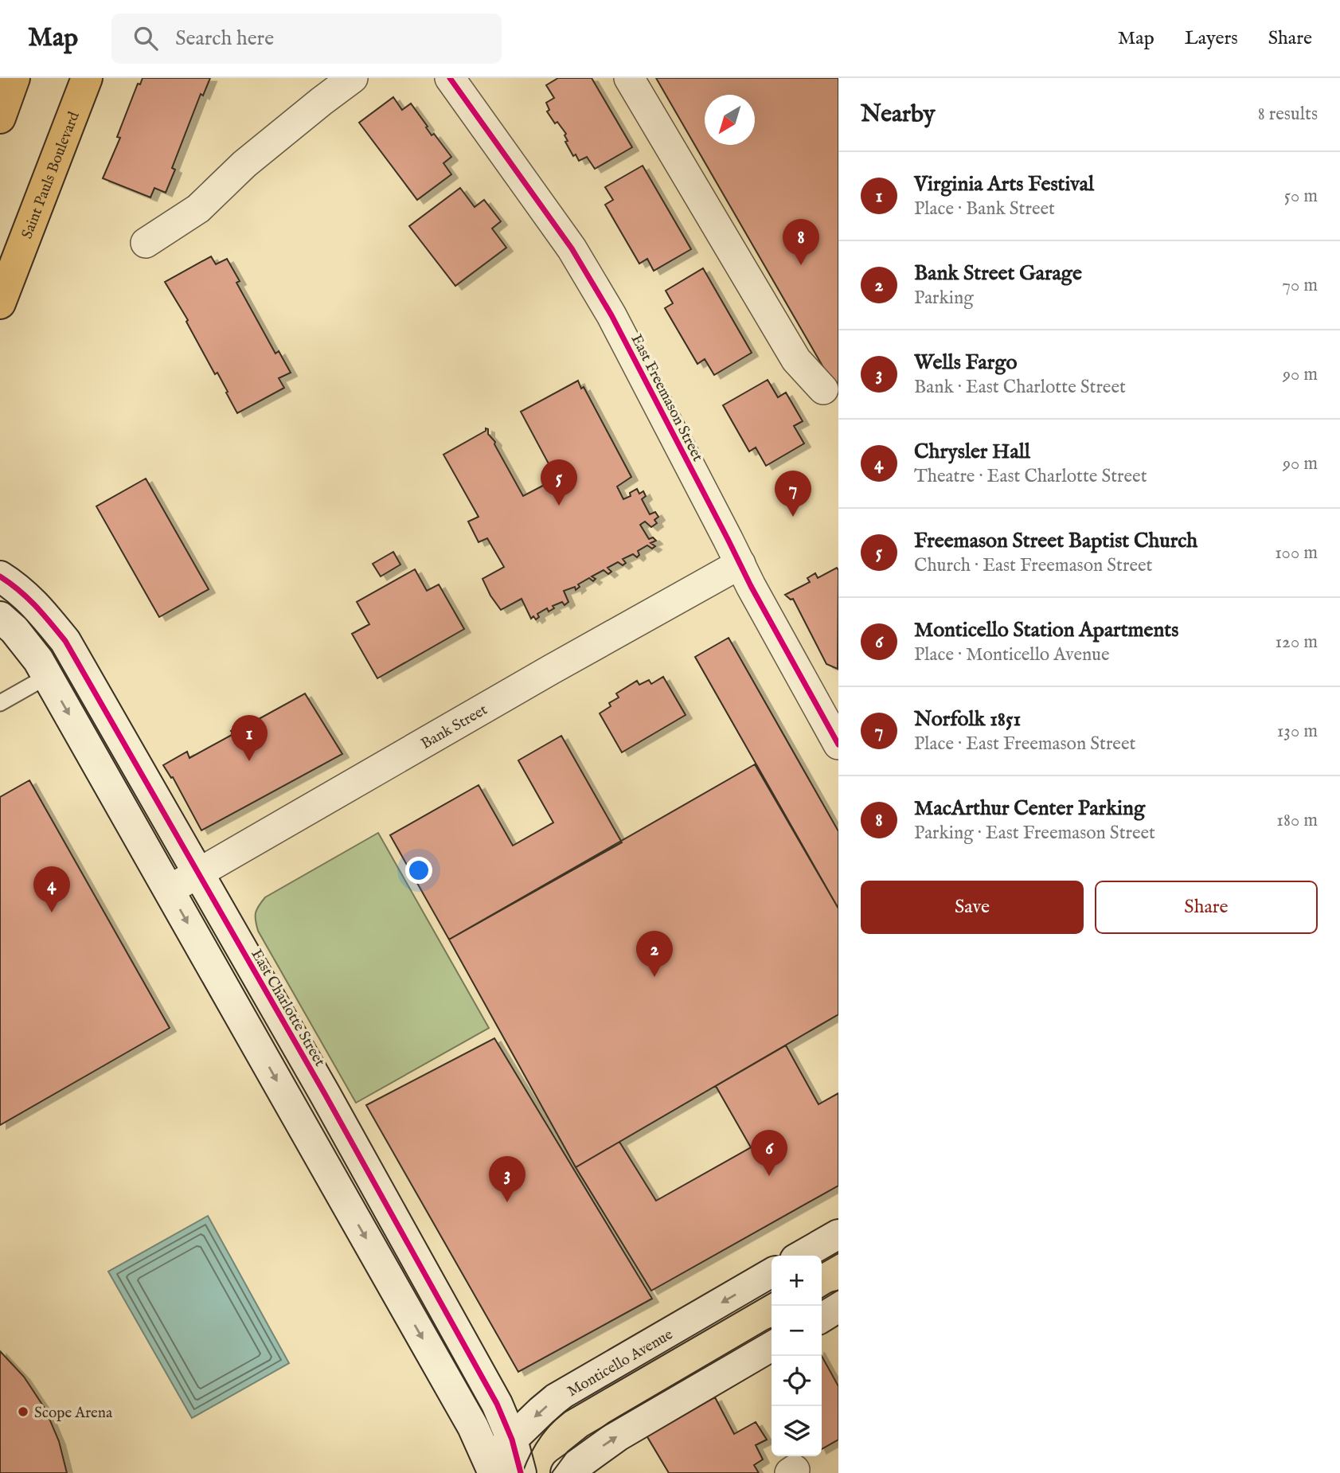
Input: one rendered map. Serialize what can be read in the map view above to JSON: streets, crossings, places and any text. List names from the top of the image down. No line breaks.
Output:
{"streets":{"main road":["Saint Pauls Boulevard"],"street":["East Freemason Street","Bank Street","East Charlotte Street","Monticello Avenue"]},"crossings":[["East Freemason Street","Bank Street"],["Bank Street","East Charlotte Street"],["East Charlotte Street","Monticello Avenue"]],"places":["Scope Arena"],"north":"bottom left","page":{"header":"Map","search":"Search here","nav":["Map","Layers","Share"],"heading":["Nearby","8 results"],"list":[{"mark":"1","name":"Virginia Arts Festival","note":"Place · Bank Street","value":"50 m"},{"mark":"2","name":"Bank Street Garage","note":"Parking","value":"70 m"},{"mark":"3","name":"Wells Fargo","note":"Bank · East Charlotte Street","value":"90 m"},{"mark":"4","name":"Chrysler Hall","note":"Theatre · East Charlotte Street","value":"90 m"},{"mark":"5","name":"Freemason Street Baptist Church","note":"Church · East Freemason Street","value":"100 m"},{"mark":"6","name":"Monticello Station Apartments","note":"Place · Monticello Avenue","value":"120 m"},{"mark":"7","name":"Norfolk 1851","note":"Place · East Freemason Street","value":"130 m"},{"mark":"8","name":"MacArthur Center Parking","note":"Parking · East Freemason Street","value":"180 m"}],"pins":["8","5","7","1","4","2","6","3"],"buttons":["Save","Share"],"map_buttons":["+","−"]}}
